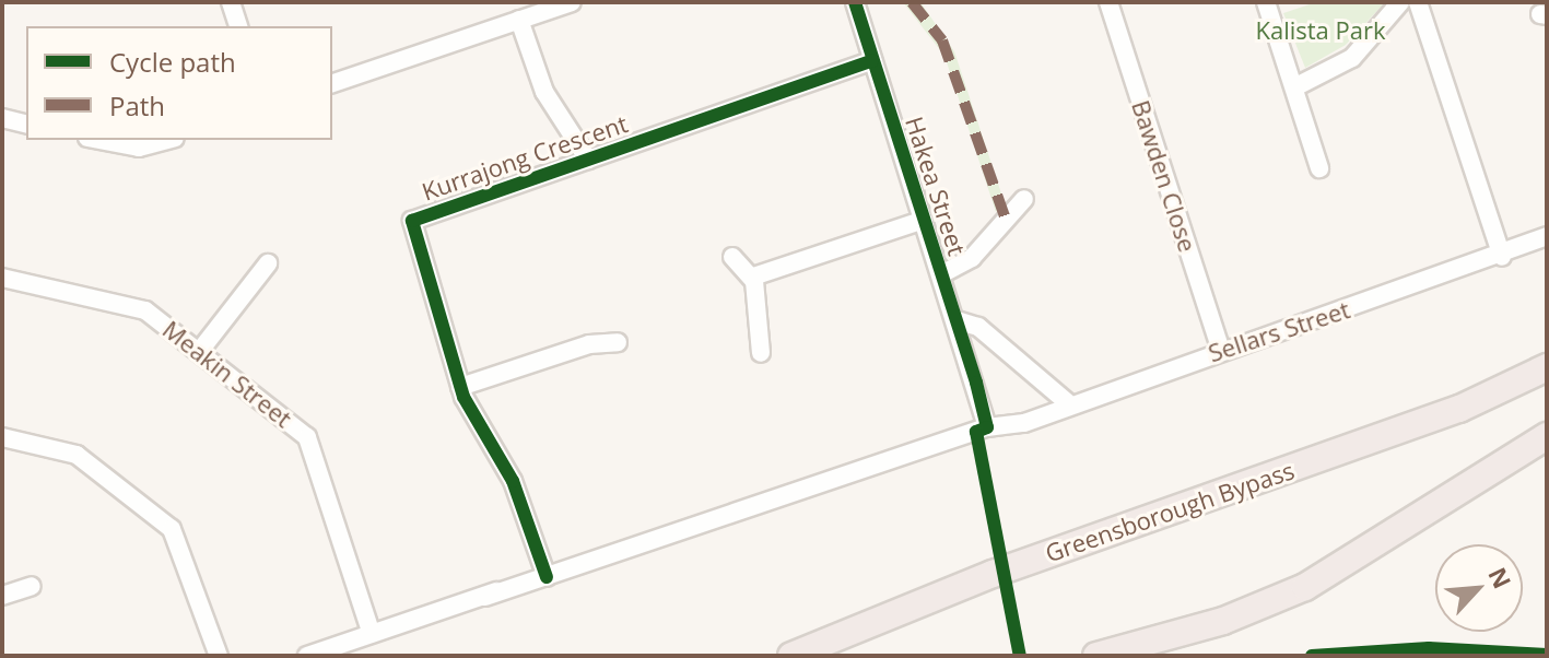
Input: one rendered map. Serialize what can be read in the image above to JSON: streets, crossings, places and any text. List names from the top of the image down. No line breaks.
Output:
{"streets":{"highway":["Greensborough Bypass"],"street":["Kurrajong Crescent","Bawden Close","Hakea Street","Sellars Street","Meakin Street"]},"crossings":[["Kurrajong Crescent","Hakea Street"],["Kurrajong Crescent","Sellars Street"],["Bawden Close","Sellars Street"],["Hakea Street","Sellars Street"],["Sellars Street","Meakin Street"]],"parks":["Kalista Park"],"legend":["Cycle path","Path"],"north":"top right"}
